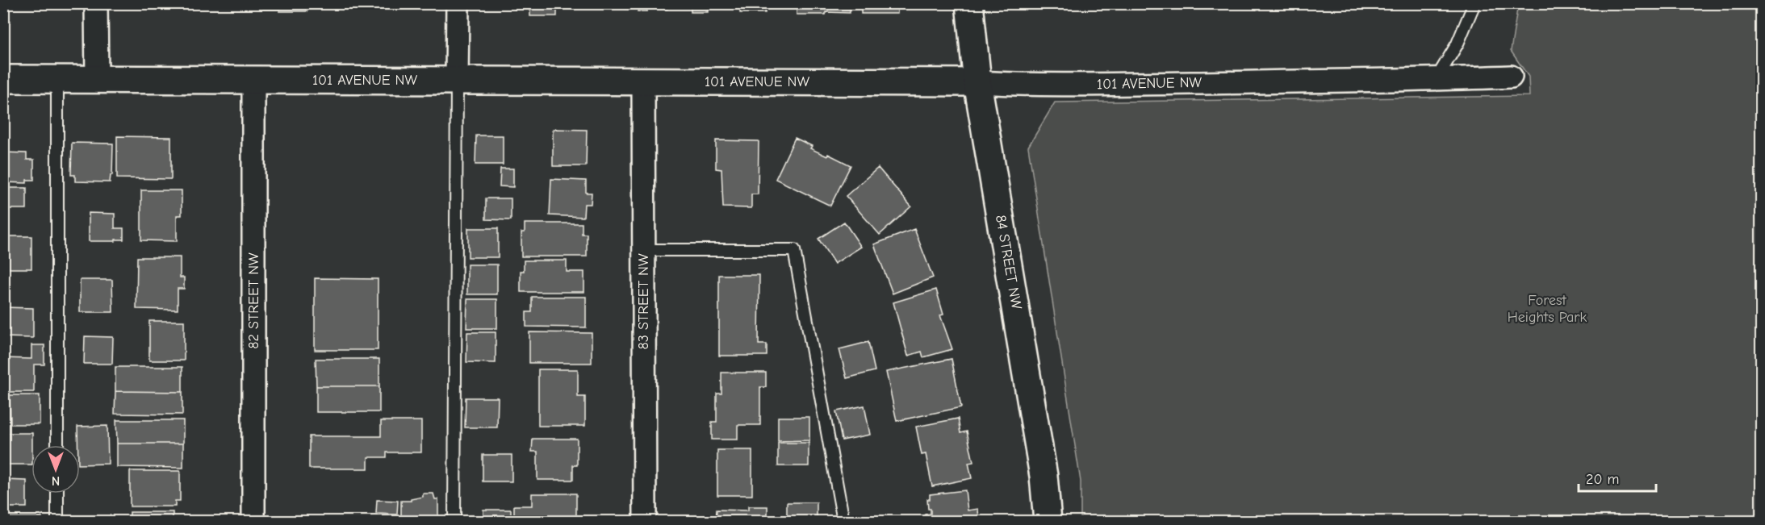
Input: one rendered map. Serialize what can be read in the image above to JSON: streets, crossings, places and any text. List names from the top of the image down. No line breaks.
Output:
{"streets":{"street":["101 AVENUE NW","84 STREET NW","82 STREET NW","83 STREET NW"]},"crossings":[["101 AVENUE NW","84 STREET NW"],["101 AVENUE NW","82 STREET NW"],["101 AVENUE NW","83 STREET NW"]],"parks":["Forest Heights Park"],"scale_bar":"20 m","north":"bottom"}
